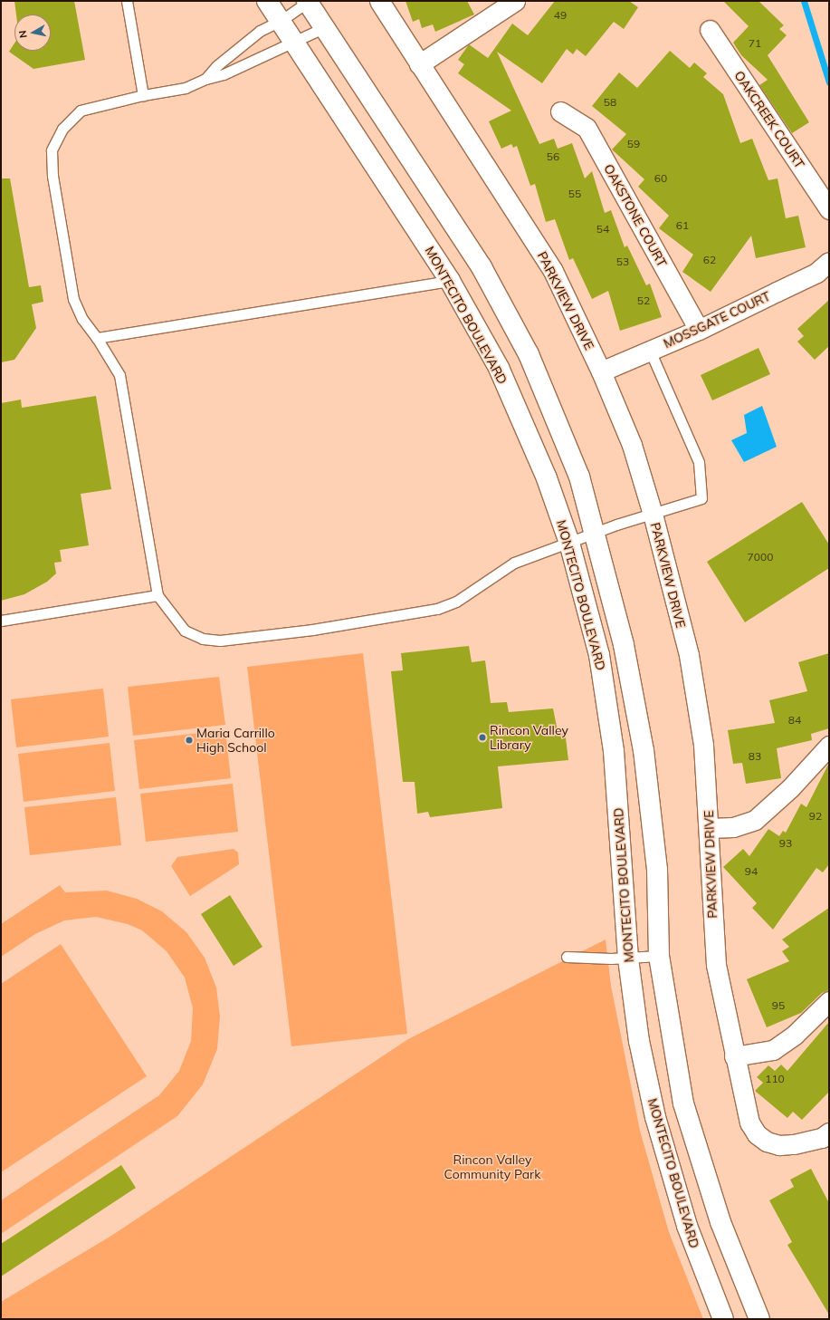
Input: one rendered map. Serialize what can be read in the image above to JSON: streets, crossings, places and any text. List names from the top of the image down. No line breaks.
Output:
{"streets":{"main road":["MONTECITO BOULEVARD"],"street":["OAKCREEK COURT","OAKSTONE COURT","PARKVIEW DRIVE","MOSSGATE COURT"]},"crossings":[["OAKSTONE COURT","MOSSGATE COURT"],["PARKVIEW DRIVE","MOSSGATE COURT"]],"parks":["Rincon Valley Community Park"],"places":["Rincon Valley Library","Maria Carrillo High School"],"house_numbers":["49","71","58","59","56","60","55","61","54","62","53","52","7000","84","83","92","93","94","95","110"],"north":"left"}
